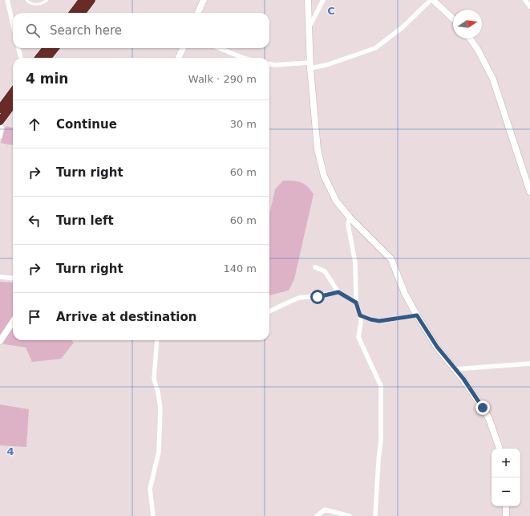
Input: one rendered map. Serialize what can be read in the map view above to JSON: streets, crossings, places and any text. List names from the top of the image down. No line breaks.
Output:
{"north":"right","page":{"search":"Search here","heading":["4 min","Walk · 290 m"],"list":[["Continue","30 m"],["Turn right","60 m"],["Turn left","60 m"],["Turn right","140 m"],"Arrive at destination"],"map_buttons":["+","−"]},"grid":{"columns":["C"],"rows":["4"]}}
